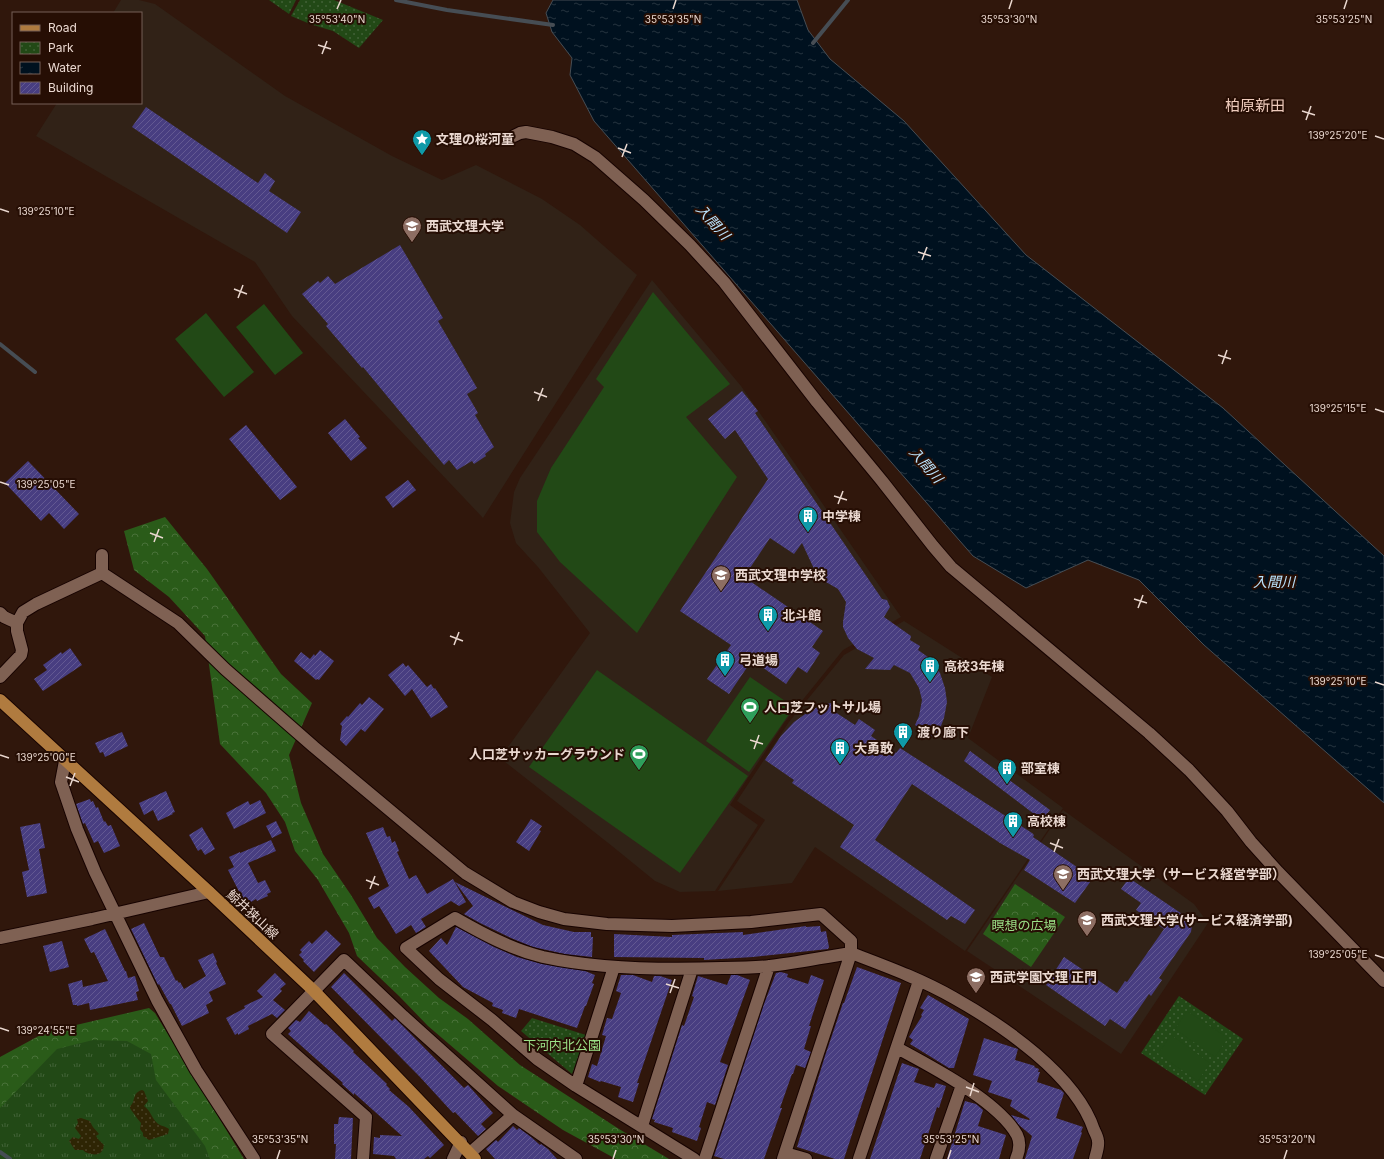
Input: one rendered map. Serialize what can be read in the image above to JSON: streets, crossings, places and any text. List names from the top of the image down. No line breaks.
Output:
{"streets":{"main road":["鯨井狭山線"]},"districts":["柏原新田"],"water":["入間川"],"parks":["瞑想の広場","下河内北公園"],"places":{"place":["文理の桜河童"],"school or university":["西武文理大学","西武文理中学校","西武文理大学（サービス経営学部）","西武文理大学(サービス経済学部)","西武学園文理 正門"],"building":["中学棟","北斗館","弓道場","高校3年棟","渡り廊下","大勇敢","部室棟","高校棟"],"sports":["人口芝フットサル場","人口芝サッカーグラウンド"]},"legend":["Road","Park","Water","Building"],"coordinates":["35°53'40\"N","35°53'35\"N","35°53'30\"N","35°53'25\"N","139°25'20\"E","139°25'10\"E","139°25'15\"E","139°25'05\"E","139°25'00\"E","139°24'55\"E","35°53'20\"N"]}
